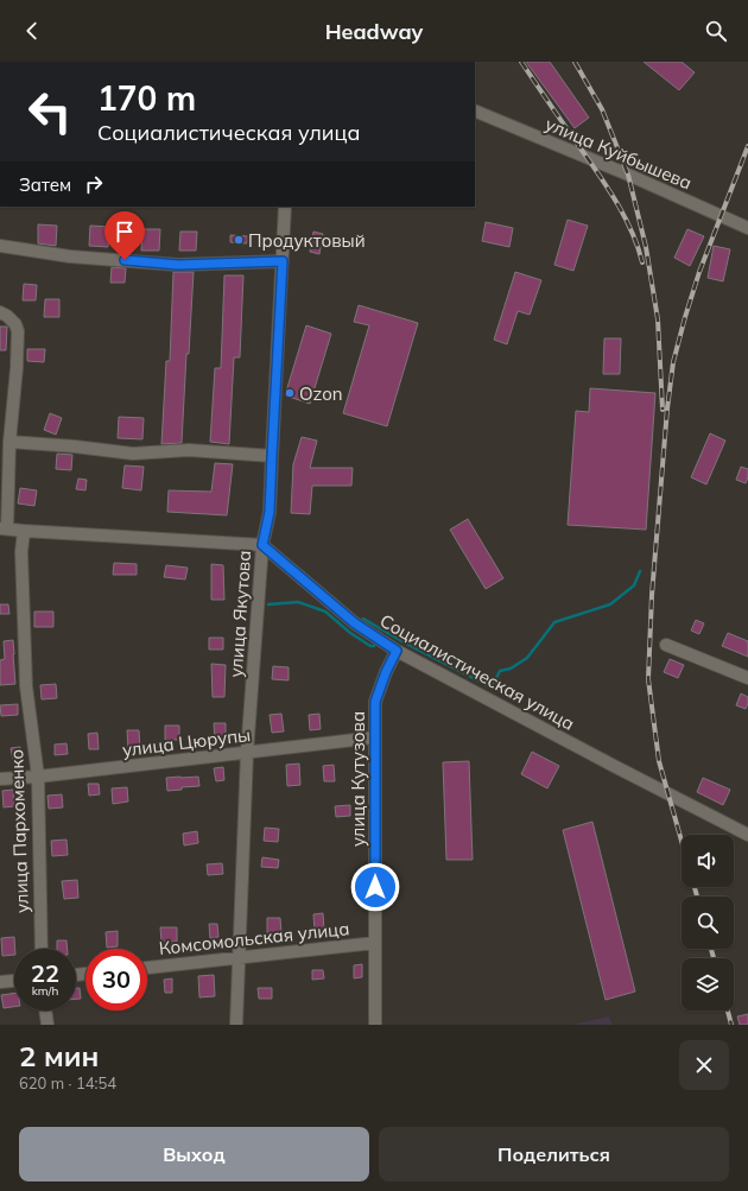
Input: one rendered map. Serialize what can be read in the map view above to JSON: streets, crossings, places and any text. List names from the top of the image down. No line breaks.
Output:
{"streets":{"street":["улица Куйбышева","улица Якутова","Социалистическая улица","улица Цюрупы","улица Кутузова","улица Пархоменко","Комсомольская улица"]},"crossings":[["улица Якутова","Социалистическая улица"],["улица Якутова","улица Цюрупы"],["улица Якутова","Комсомольская улица"],["Социалистическая улица","улица Кутузова"],["улица Цюрупы","улица Кутузова"],["улица Цюрупы","улица Пархоменко"],["улица Кутузова","Комсомольская улица"]],"places":["Продуктовый","Ozon"],"page":{"header":"Headway","turn":["170 m","Социалистическая улица"],"then":"Затем","speed":"22 km/h","limit":"30","heading":["2 мин","620 m · 14:54"],"buttons":["Выход","Поделиться"]}}
